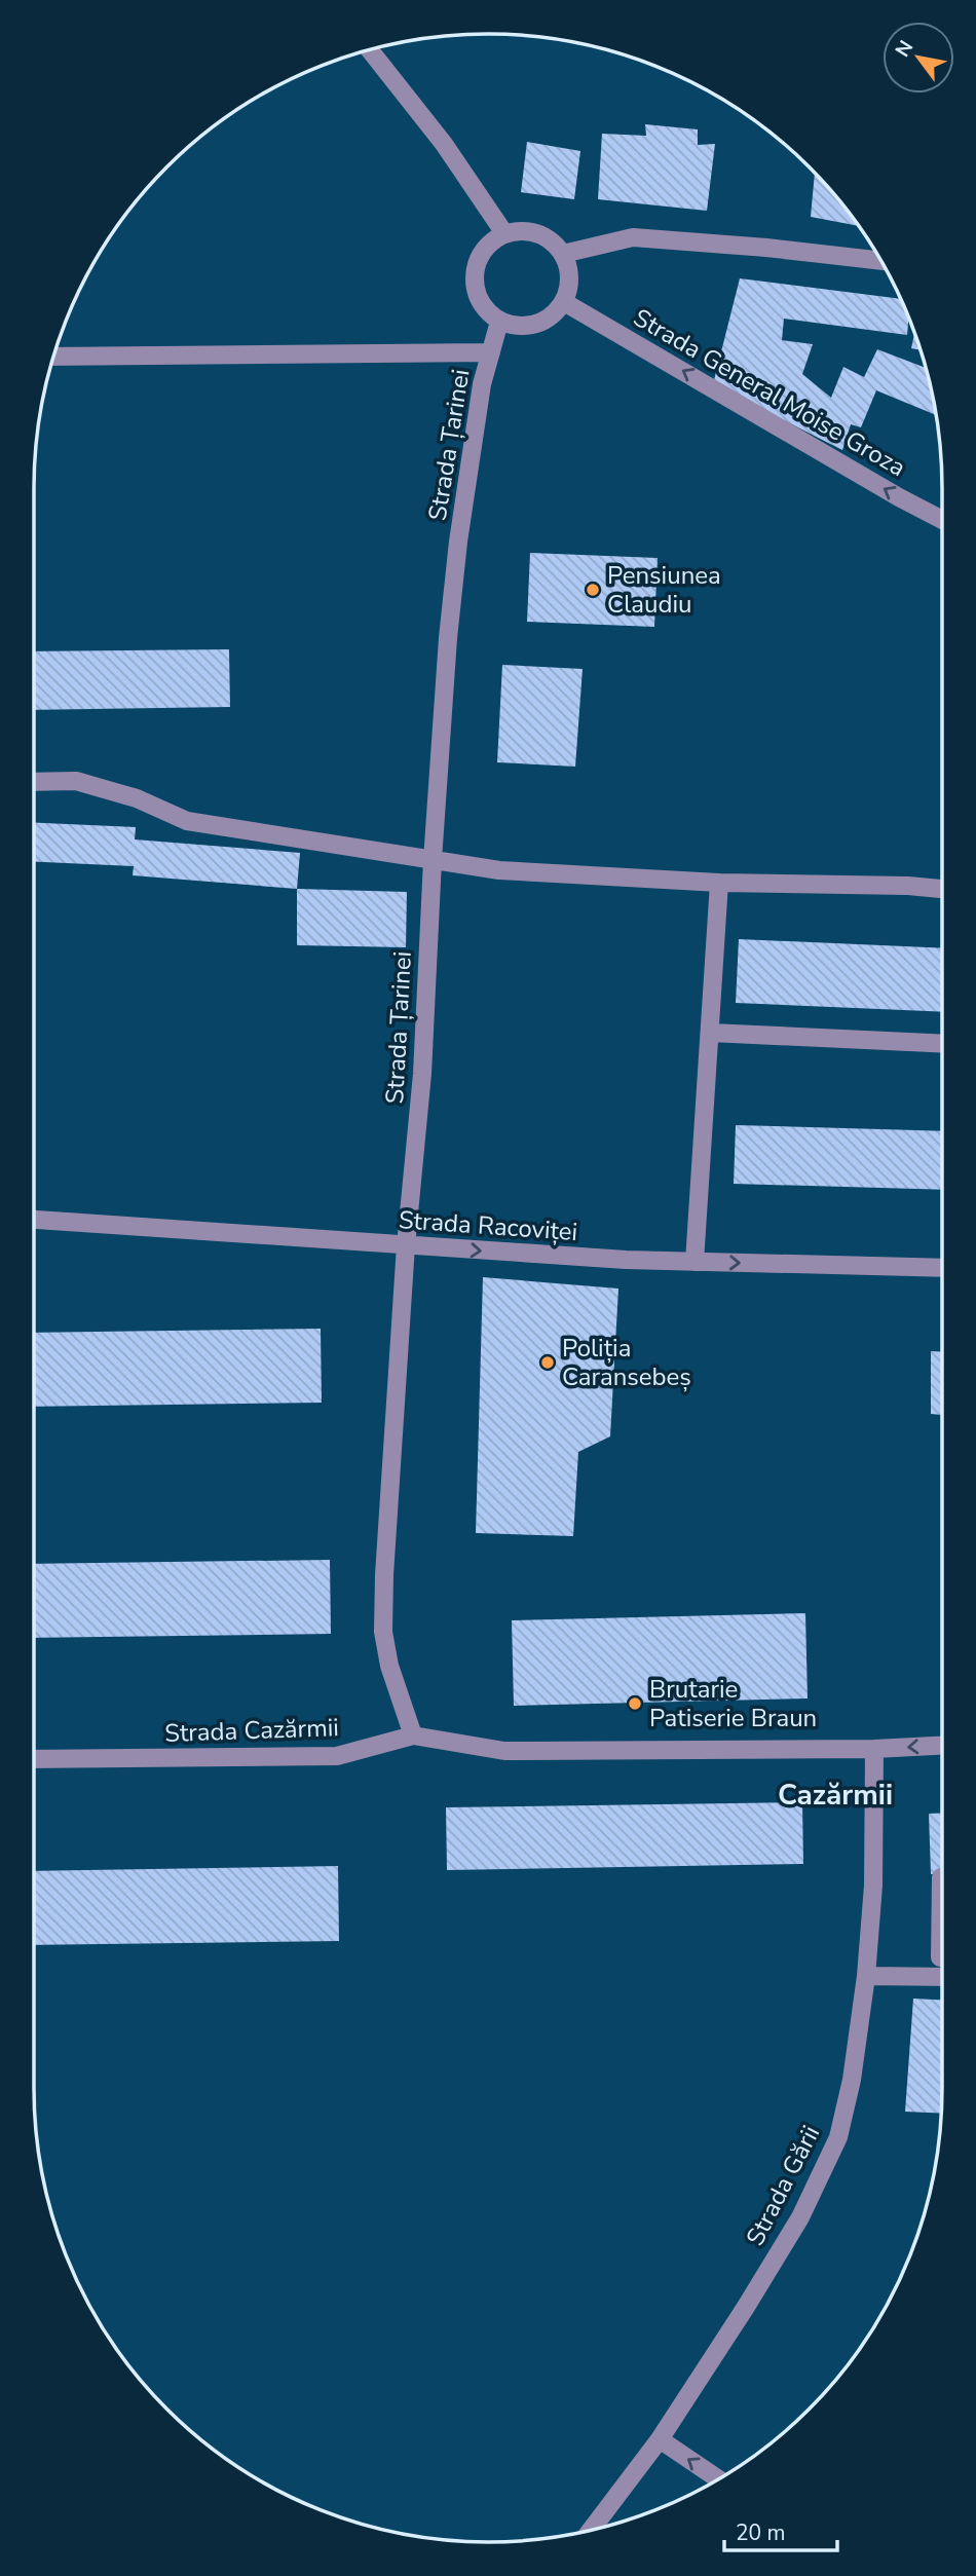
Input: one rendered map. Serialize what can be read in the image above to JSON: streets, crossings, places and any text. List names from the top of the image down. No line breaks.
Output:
{"streets":{"street":["Strada General Moise Groza","Strada Țarinei","Strada Racoviței","Strada Cazărmii","Strada Gării"]},"crossings":[["Strada General Moise Groza","Strada Țarinei"],["Strada Țarinei","Strada Racoviței"],["Strada Țarinei","Strada Cazărmii"],["Strada Cazărmii","Strada Gării"]],"one_way":["Strada General Moise Groza","Strada Racoviței"],"districts":["Cazărmii"],"places":["Pensiunea Claudiu","Poliția Caransebeș","Brutarie Patiserie Braun"],"scale_bar":"20 m","north":"top left"}
